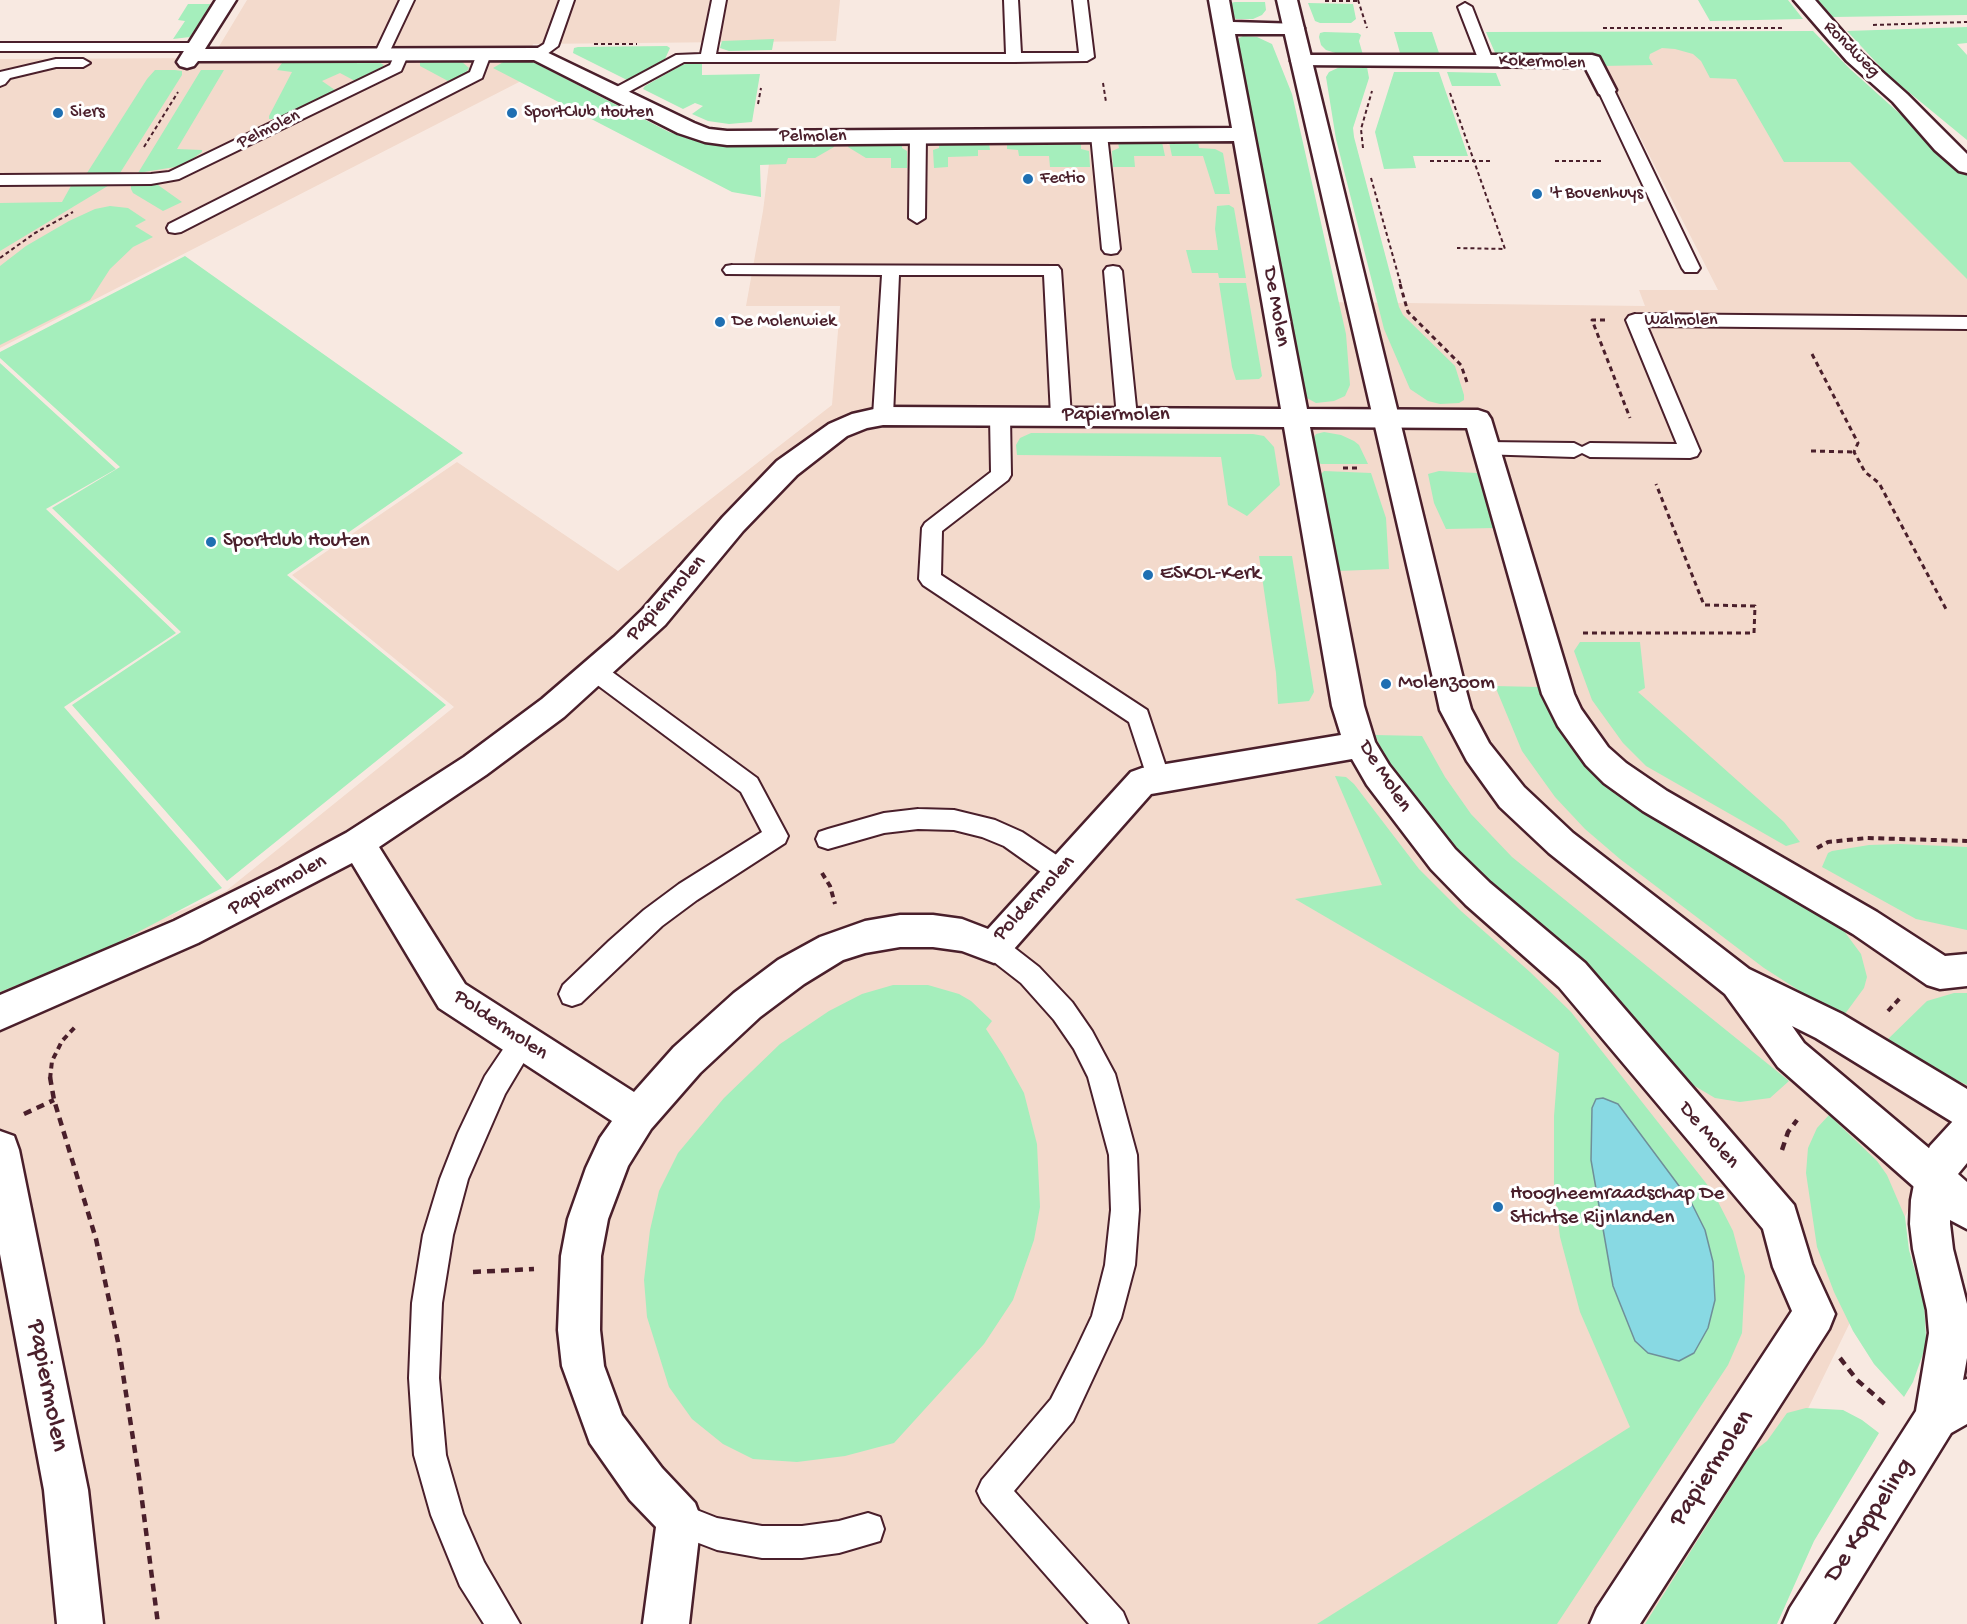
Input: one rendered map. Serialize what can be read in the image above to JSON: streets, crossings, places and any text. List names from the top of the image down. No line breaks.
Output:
{"streets":{"street":["Rondweg","Kokermolen","Pelmolen","De Molen","Papiermolen","Poldermolen","De Koppeling"],"lane":["Walmolen"]},"crossings":[["Pelmolen","De Molen"],["De Molen","Papiermolen"],["De Molen","Poldermolen"],["Papiermolen","Poldermolen"]],"places":["Siers","SportClub Houten","Fectio","'t Bovenhuys","De Molenwiek","Sportclub Houten","ESKOL-Kerk","Molenzoom","Hoogheemraadschap De Stichtse Rijnlanden"]}
